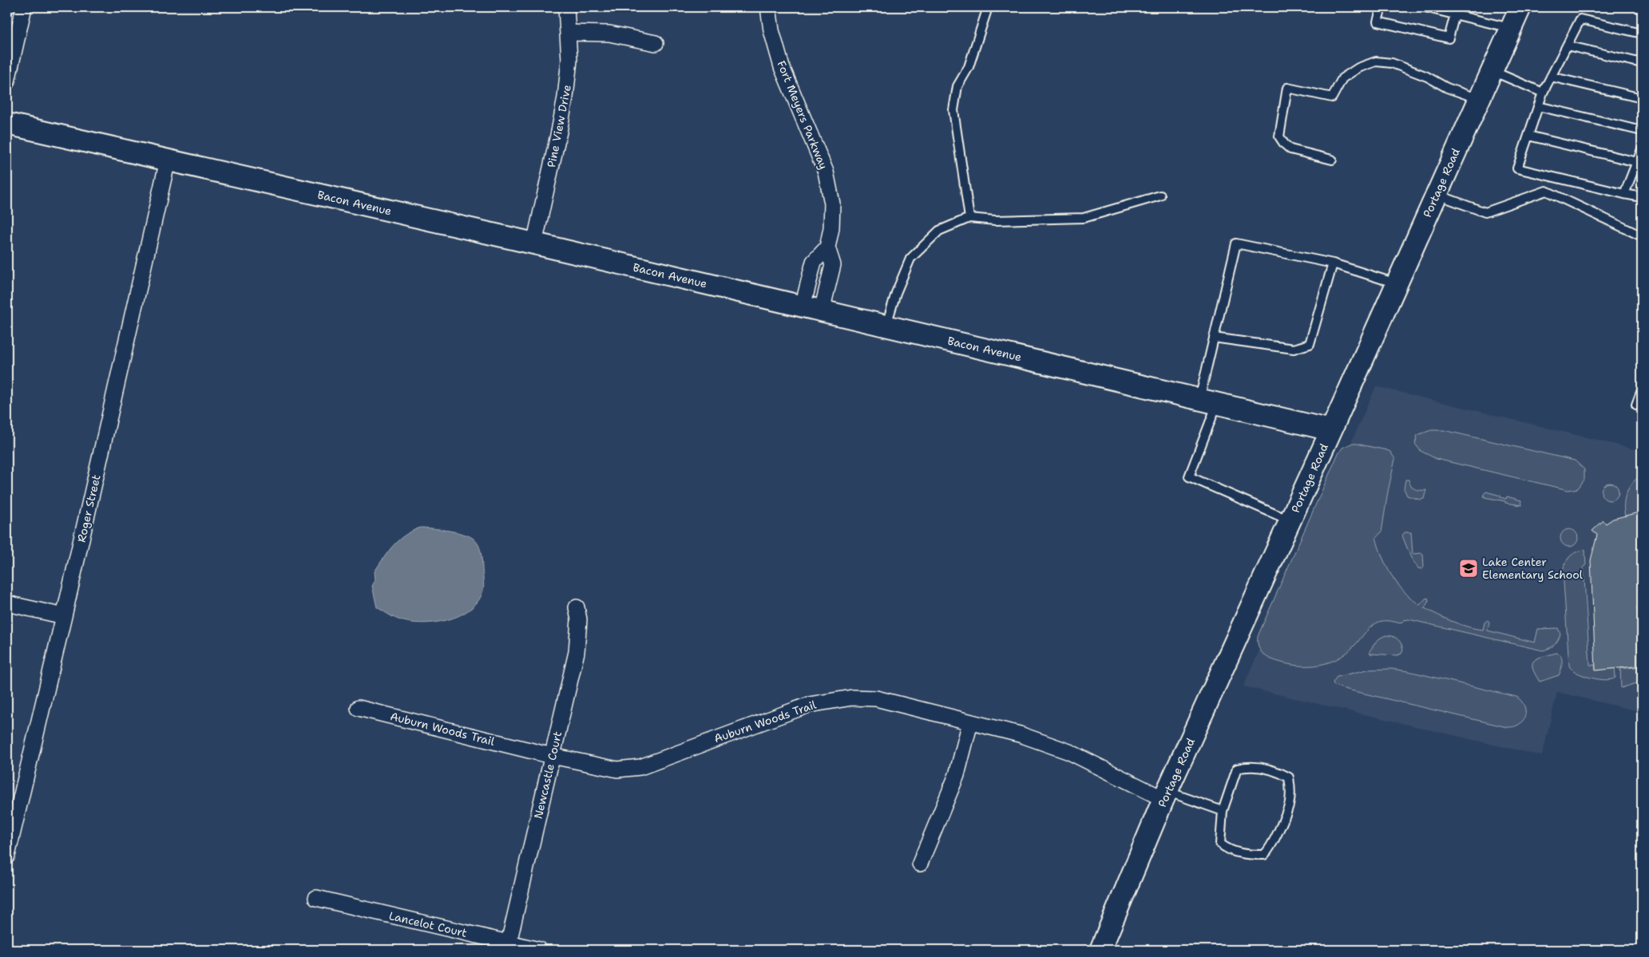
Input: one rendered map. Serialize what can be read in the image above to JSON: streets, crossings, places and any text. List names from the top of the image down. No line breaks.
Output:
{"streets":{"street":["Fort Meyers Parkway","Pine View Drive","Portage Road","Bacon Avenue","Roger Street","Auburn Woods Trail","Newcastle Court","Lancelot Court"]},"crossings":[["Fort Meyers Parkway","Bacon Avenue"],["Pine View Drive","Bacon Avenue"],["Portage Road","Bacon Avenue"],["Portage Road","Auburn Woods Trail"],["Bacon Avenue","Roger Street"],["Auburn Woods Trail","Newcastle Court"],["Newcastle Court","Lancelot Court"]],"places":{"school or university":["Lake Center Elementary School"]}}
